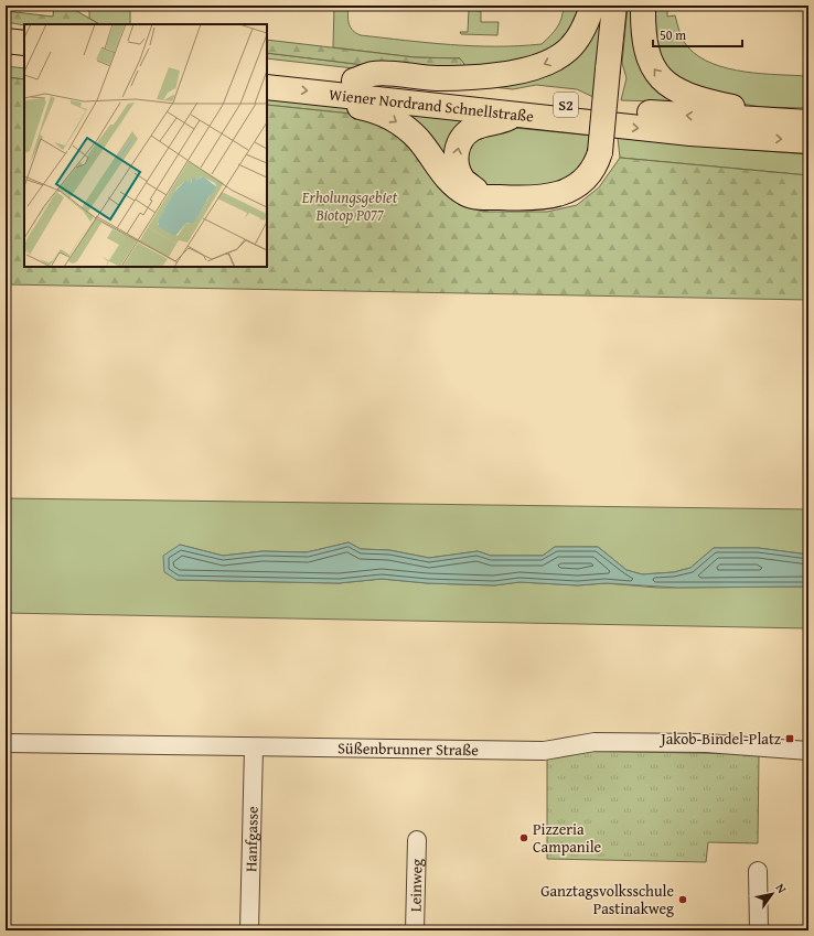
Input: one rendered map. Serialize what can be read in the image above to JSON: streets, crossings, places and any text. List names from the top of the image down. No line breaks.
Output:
{"streets":{"highway":["Wiener Nordrand Schnellstraße","S2"],"street":["Süßenbrunner Straße","Hanfgasse","Leinweg"]},"crossings":[["Süßenbrunner Straße","Hanfgasse"]],"parks":["Erholungsgebiet Biotop P077"],"places":{"transit":["Jakob-Bindel-Platz"],"other":["Pizzeria Campanile","Ganztagsvolksschule Pastinakweg"]},"scale_bar":"50 m","north":"top right"}
